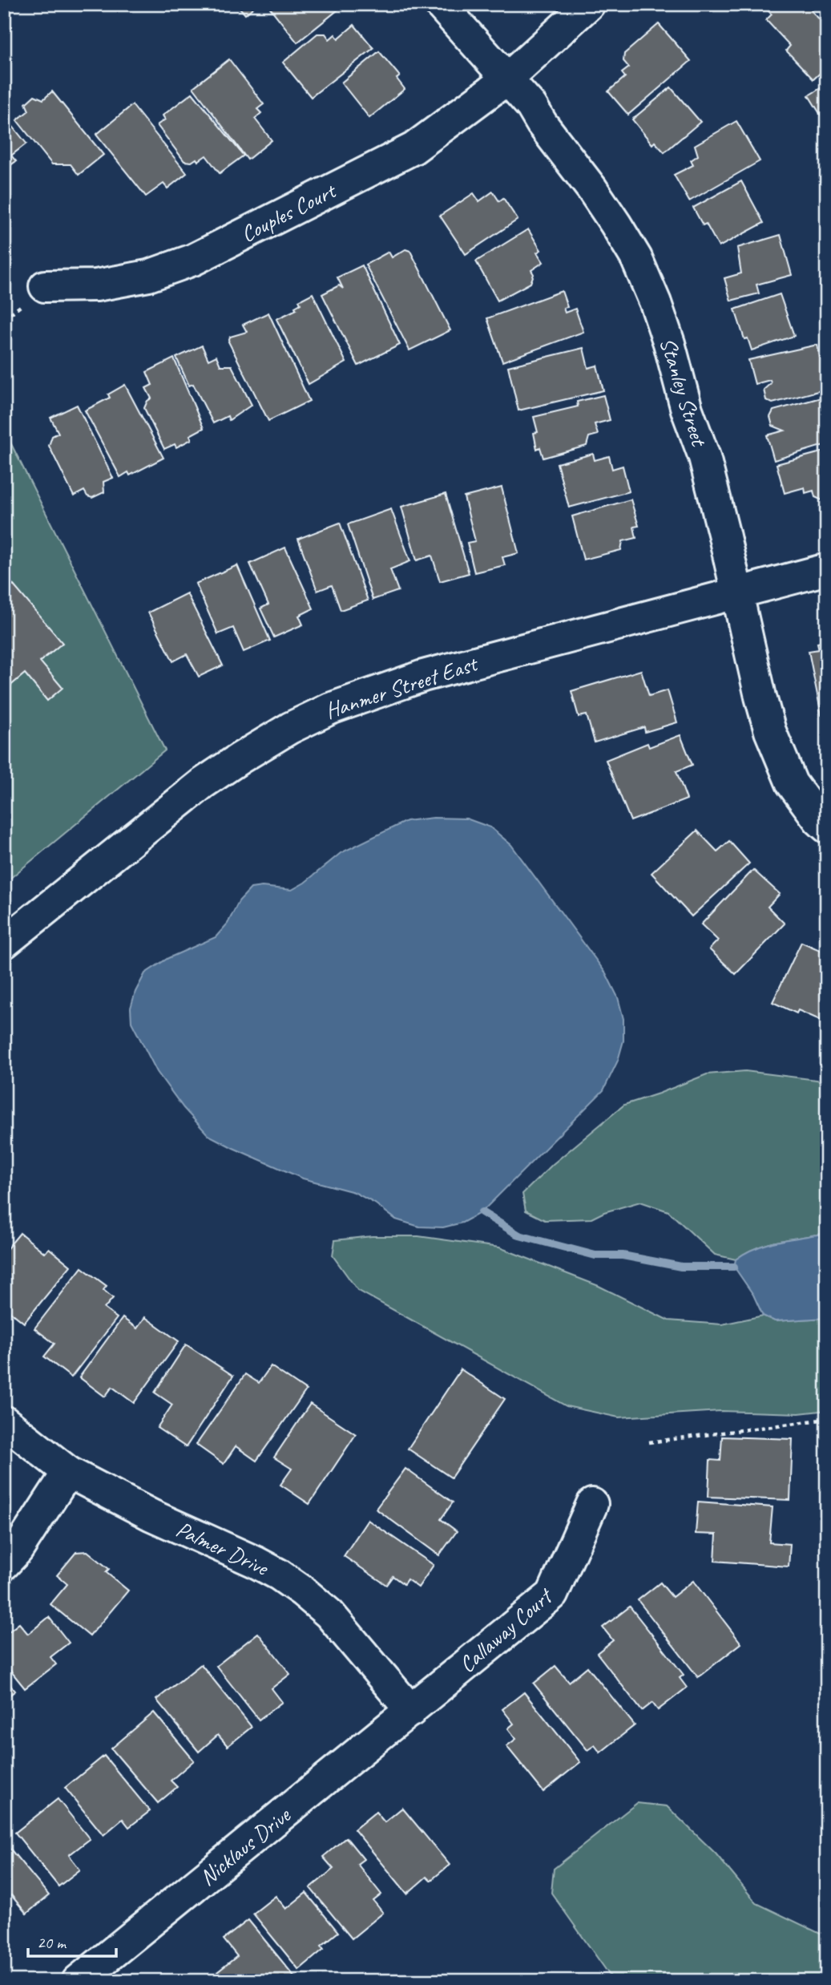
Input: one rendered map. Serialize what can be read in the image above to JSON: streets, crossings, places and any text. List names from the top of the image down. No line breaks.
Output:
{"streets":{"street":["Couples Court","Stanley Street","Hanmer Street East","Palmer Drive","Callaway Court","Nicklaus Drive"]},"crossings":[["Couples Court","Stanley Street"],["Stanley Street","Hanmer Street East"],["Palmer Drive","Callaway Court"],["Palmer Drive","Nicklaus Drive"],["Callaway Court","Nicklaus Drive"]],"scale_bar":"20 m"}
